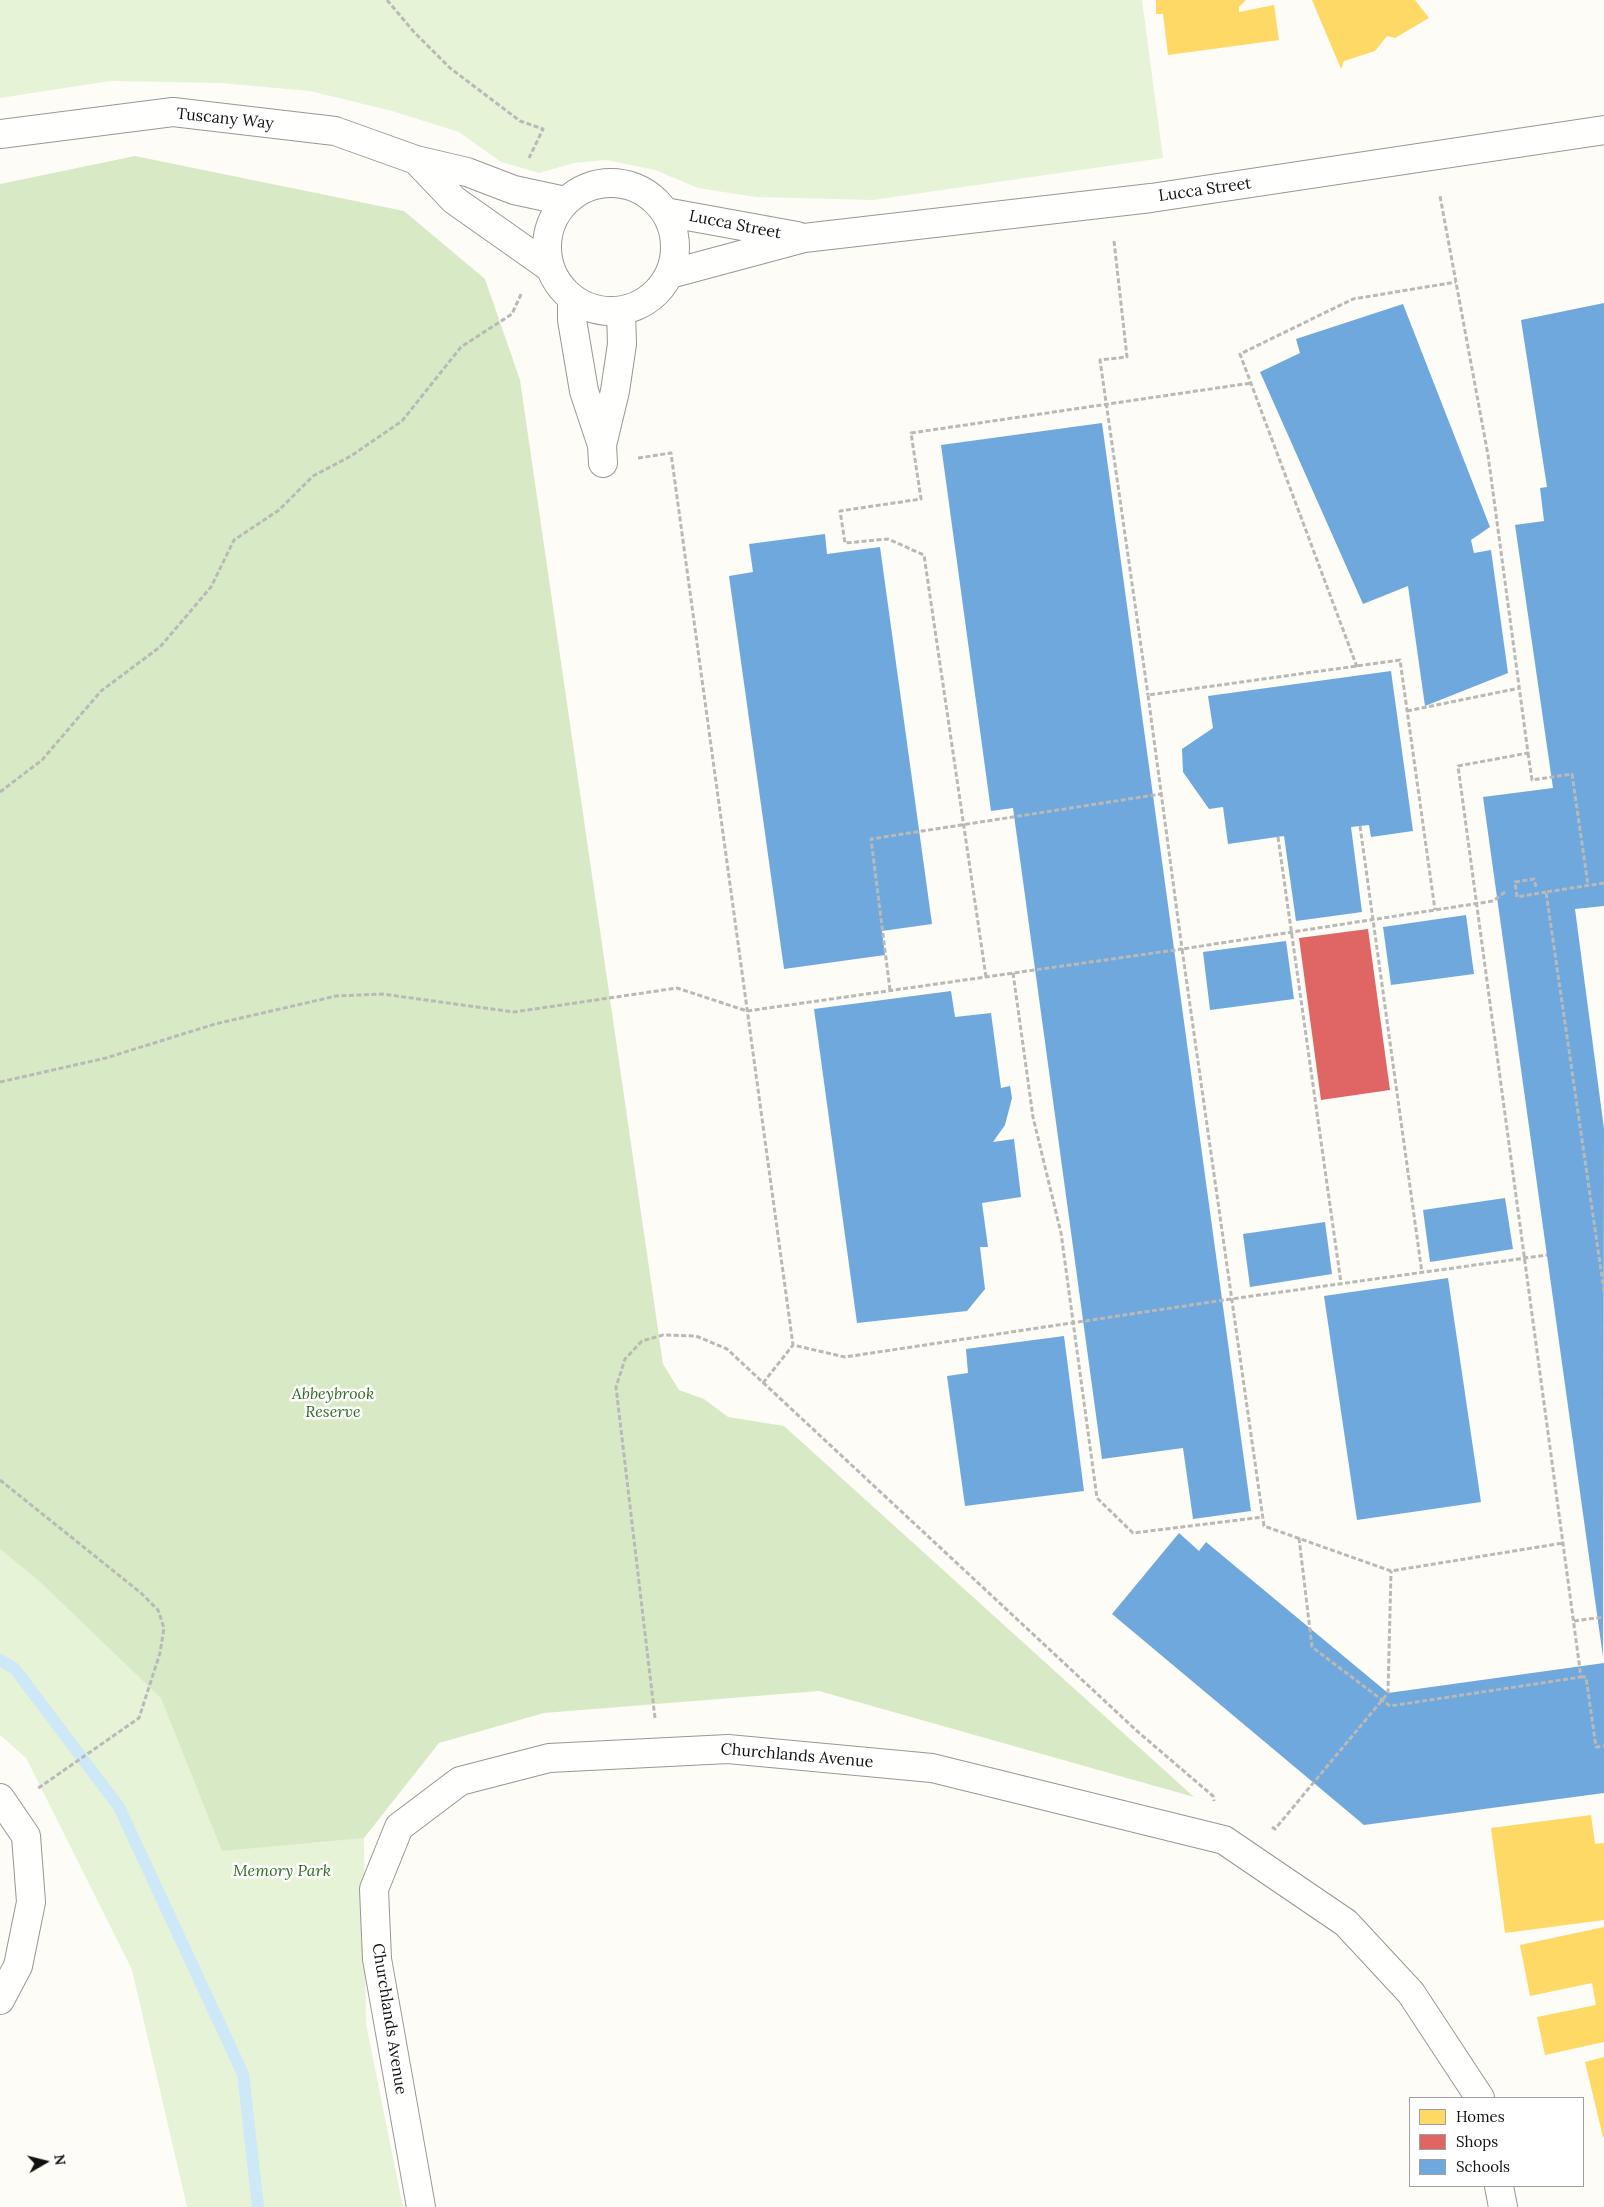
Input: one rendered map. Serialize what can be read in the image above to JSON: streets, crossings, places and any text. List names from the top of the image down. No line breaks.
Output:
{"streets":{"street":["Tuscany Way","Lucca Street","Churchlands Avenue"]},"crossings":[["Tuscany Way","Lucca Street"]],"parks":["Abbeybrook Reserve","Memory Park"],"legend":["Homes","Shops","Schools"],"north":"right"}
